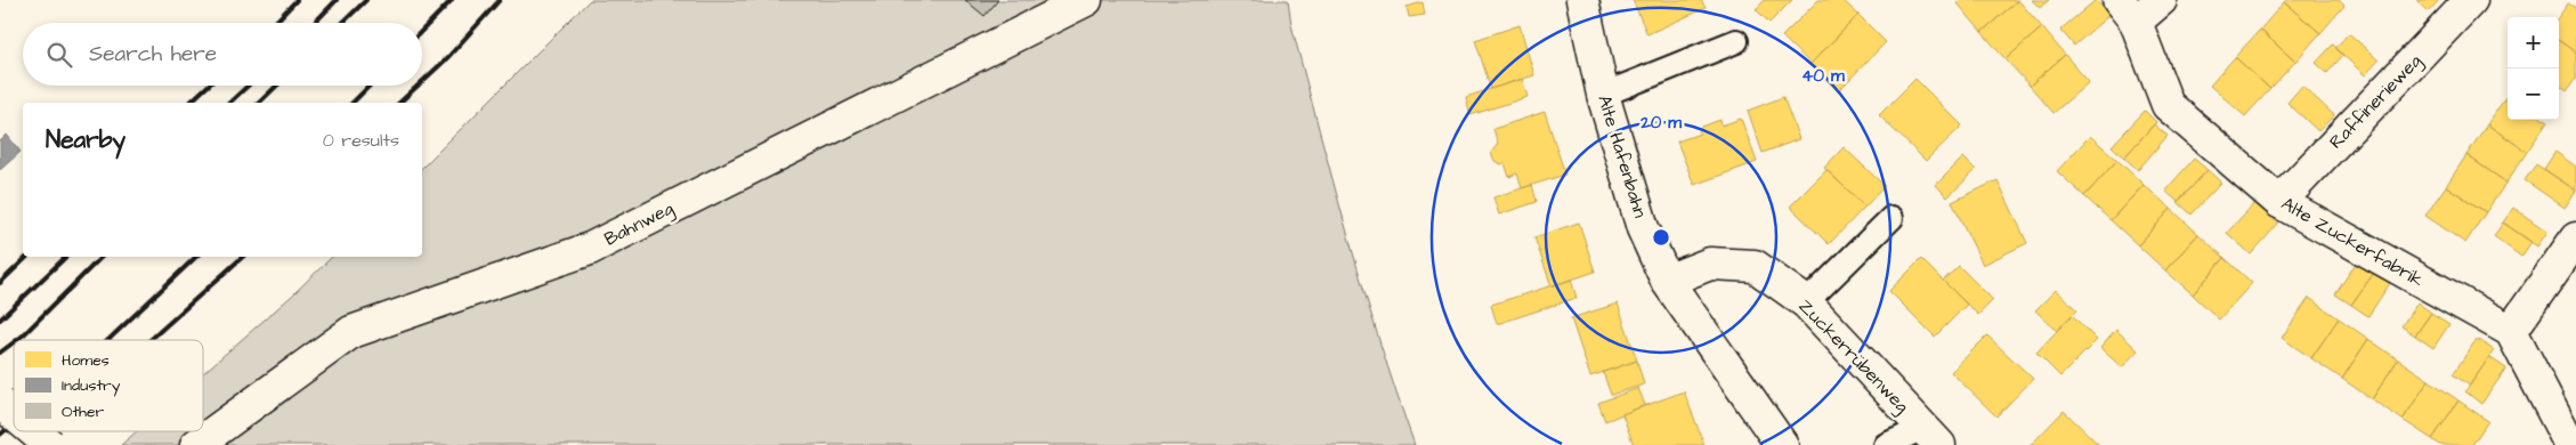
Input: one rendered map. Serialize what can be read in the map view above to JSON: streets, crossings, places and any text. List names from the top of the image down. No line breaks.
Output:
{"streets":{"main road":["Raffinerieweg","Alte Hafenbahn","Bahnweg","Alte Zuckerfabrik","Zuckerrübenweg"]},"crossings":[["Raffinerieweg","Alte Zuckerfabrik"],["Alte Hafenbahn","Zuckerrübenweg"]],"legend":["Homes","Industry","Other"],"page":{"map_buttons":["+","−"],"search":"Search here","heading":["Nearby","0 results"]},"rings":["40 m","20 m"]}
